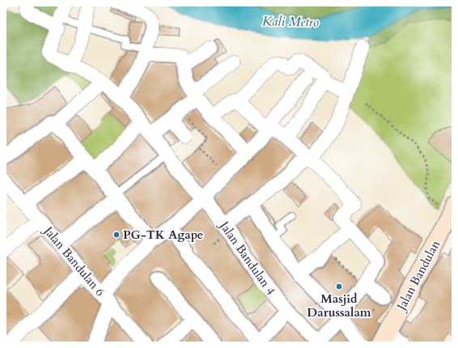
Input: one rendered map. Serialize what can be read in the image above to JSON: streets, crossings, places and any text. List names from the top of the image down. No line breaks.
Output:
{"streets":{"main road":["Jalan Bandulan"],"street":["Jalan Bandulan 4","Jalan Bandulan 6"]},"water":["Kali Metro"],"places":["PG-TK Agape","Masjid Darussalam"]}
